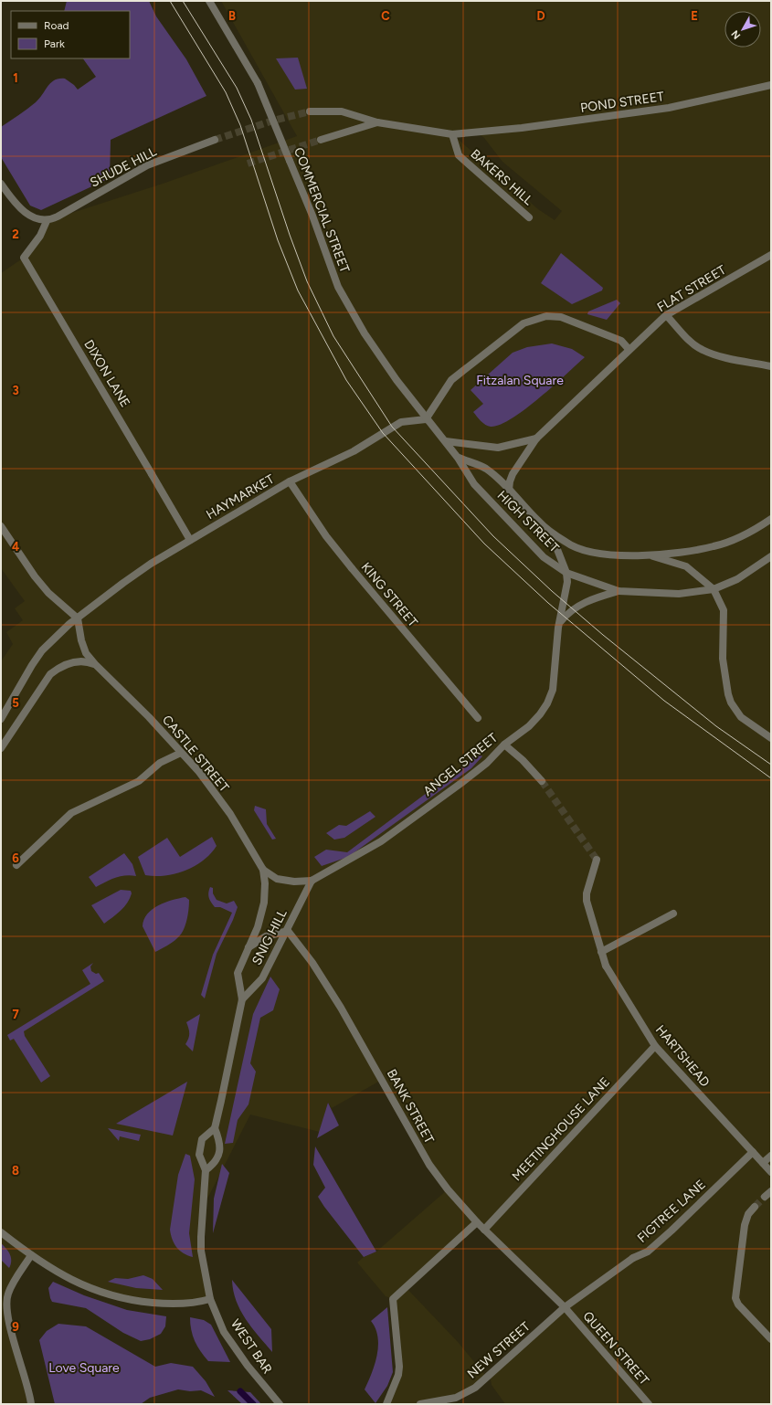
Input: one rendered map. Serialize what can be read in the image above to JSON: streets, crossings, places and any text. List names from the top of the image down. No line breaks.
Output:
{"streets":{"street":["POND STREET","SHUDE HILL","BAKERS HILL","COMMERCIAL STREET","FLAT STREET","DIXON LANE","HAYMARKET","HIGH STREET","KING STREET","CASTLE STREET","ANGEL STREET","SNIG HILL","HARTSHEAD","BANK STREET","MEETINGHOUSE LANE","FIGTREE LANE","WEST BAR","QUEEN STREET","NEW STREET"]},"crossings":[["POND STREET","BAKERS HILL"],["SHUDE HILL","DIXON LANE"],["COMMERCIAL STREET","HAYMARKET"],["COMMERCIAL STREET","HIGH STREET"],["DIXON LANE","HAYMARKET"],["HAYMARKET","HIGH STREET"],["HAYMARKET","KING STREET"],["HAYMARKET","CASTLE STREET"],["HIGH STREET","ANGEL STREET"],["CASTLE STREET","ANGEL STREET"],["CASTLE STREET","SNIG HILL"],["ANGEL STREET","SNIG HILL"],["SNIG HILL","BANK STREET"],["HARTSHEAD","MEETINGHOUSE LANE"],["HARTSHEAD","FIGTREE LANE"],["BANK STREET","MEETINGHOUSE LANE"],["BANK STREET","FIGTREE LANE"],["BANK STREET","QUEEN STREET"],["BANK STREET","NEW STREET"],["FIGTREE LANE","QUEEN STREET"],["FIGTREE LANE","NEW STREET"],["QUEEN STREET","NEW STREET"]],"parks":["Fitzalan Square","Love Square"],"legend":["Road","Park"],"north":"bottom left","grid":{"columns":["B","C","D","E"],"rows":["1","2","3","4","5","6","7","8","9"]}}
